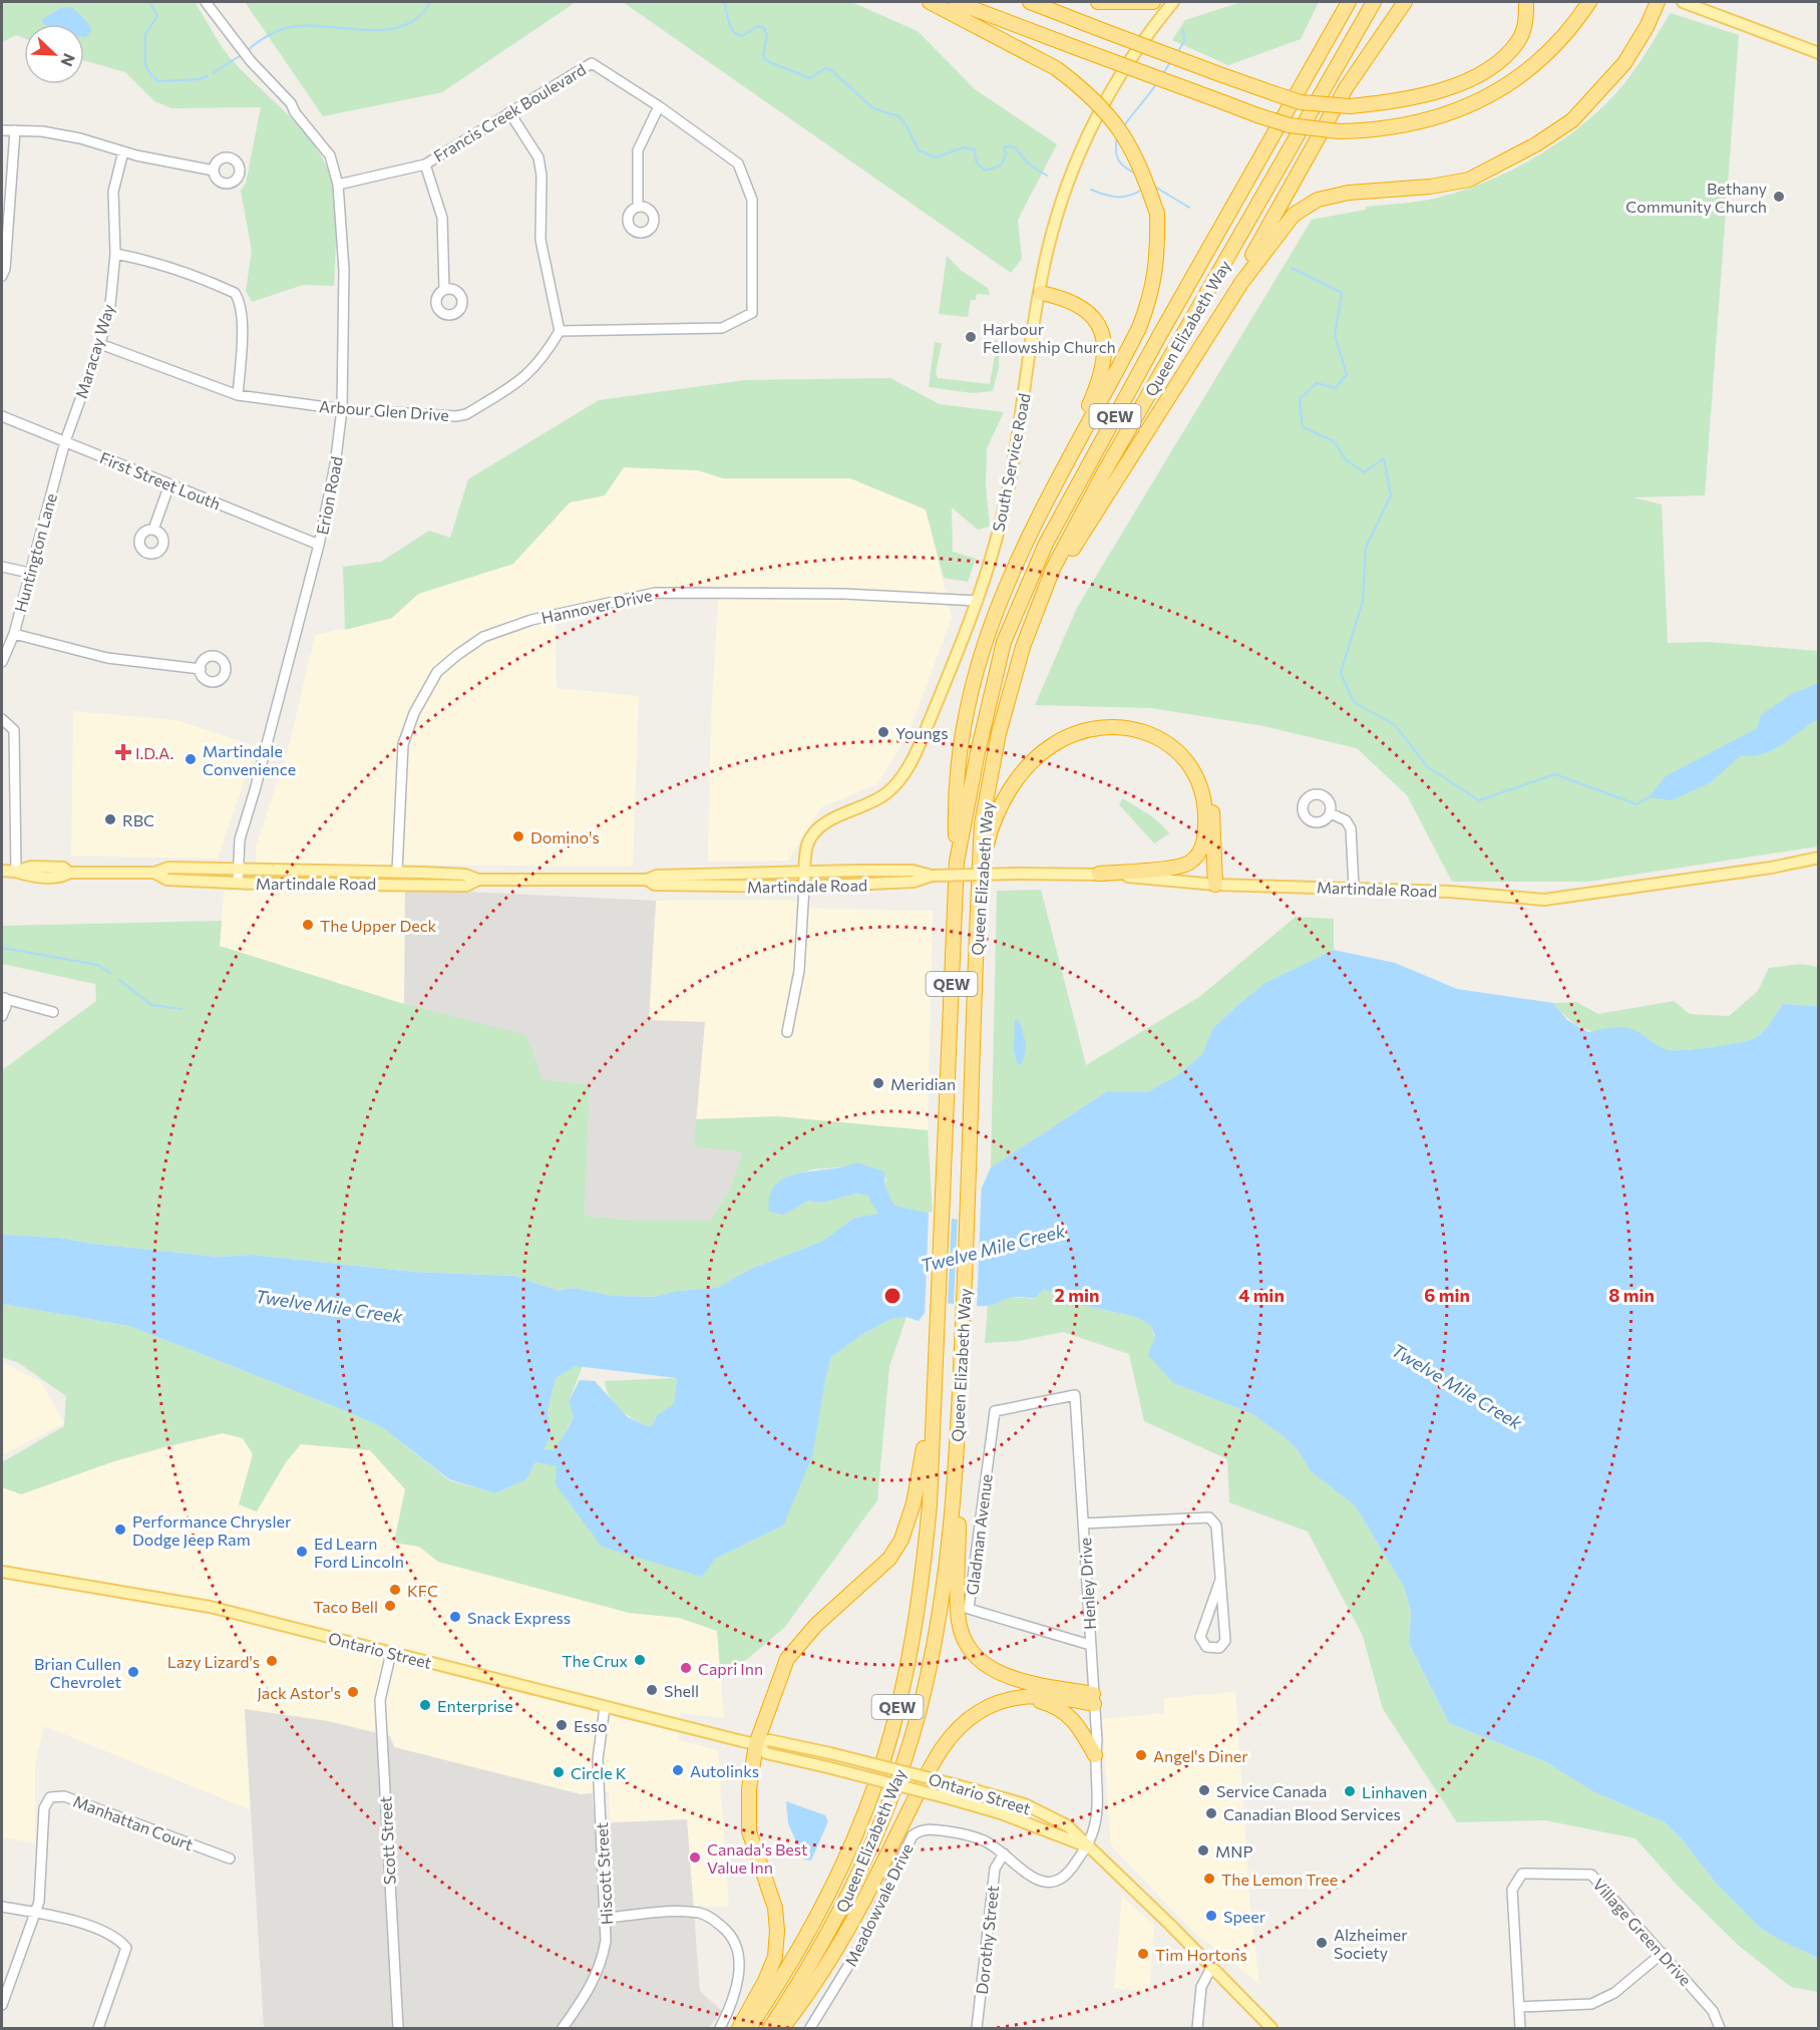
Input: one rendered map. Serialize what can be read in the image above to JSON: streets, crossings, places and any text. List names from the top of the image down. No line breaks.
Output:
{"streets":{"highway":["Queen Elizabeth Way","QEW"],"main road":["South Service Road","Martindale Road","Ontario Street"],"street":["Francis Creek Boulevard","Maracay Way","Arbour Glen Drive","First Street Louth","Erion Road","Huntington Lane","Hannover Drive","Gladman Avenue","Henley Drive","Manhattan Court","Scott Street","Hiscott Street","Meadowvale Drive","Village Green Drive","Dorothy Street"]},"crossings":[["Francis Creek Boulevard","Arbour Glen Drive"],["Francis Creek Boulevard","Erion Road"],["Maracay Way","Arbour Glen Drive"],["Maracay Way","First Street Louth"],["Maracay Way","Huntington Lane"],["Arbour Glen Drive","Erion Road"],["South Service Road","Hannover Drive"],["South Service Road","Martindale Road"],["First Street Louth","Erion Road"],["First Street Louth","Huntington Lane"],["Erion Road","Martindale Road"],["Hannover Drive","Martindale Road"],["Gladman Avenue","Henley Drive"],["Henley Drive","Ontario Street"],["Henley Drive","Meadowvale Drive"],["Ontario Street","Scott Street"],["Ontario Street","Hiscott Street"],["Ontario Street","Meadowvale Drive"],["Meadowvale Drive","Dorothy Street"]],"water":["Twelve Mile Creek"],"places":{"other":["Bethany Community Church","Harbour Fellowship Church","Youngs","Martindale Convenience","RBC","Domino's","The Upper Deck","Meridian","Performance Chrysler Dodge Jeep Ram","Ed Learn Ford Lincoln","KFC","Taco Bell","Snack Express","The Crux","Lazy Lizard's","Capri Inn","Brian Cullen Chevrolet","Shell","Jack Astor's","Enterprise","Esso","Angel's Diner","Autolinks","Circle K","Service Canada","Linhaven","Canadian Blood Services","MNP","Canada's Best Value Inn","The Lemon Tree","Speer","Alzheimer Society","Tim Hortons"],"health":["I.D.A."]},"north":"bottom right","rings":["2 min","4 min","6 min","8 min"]}
